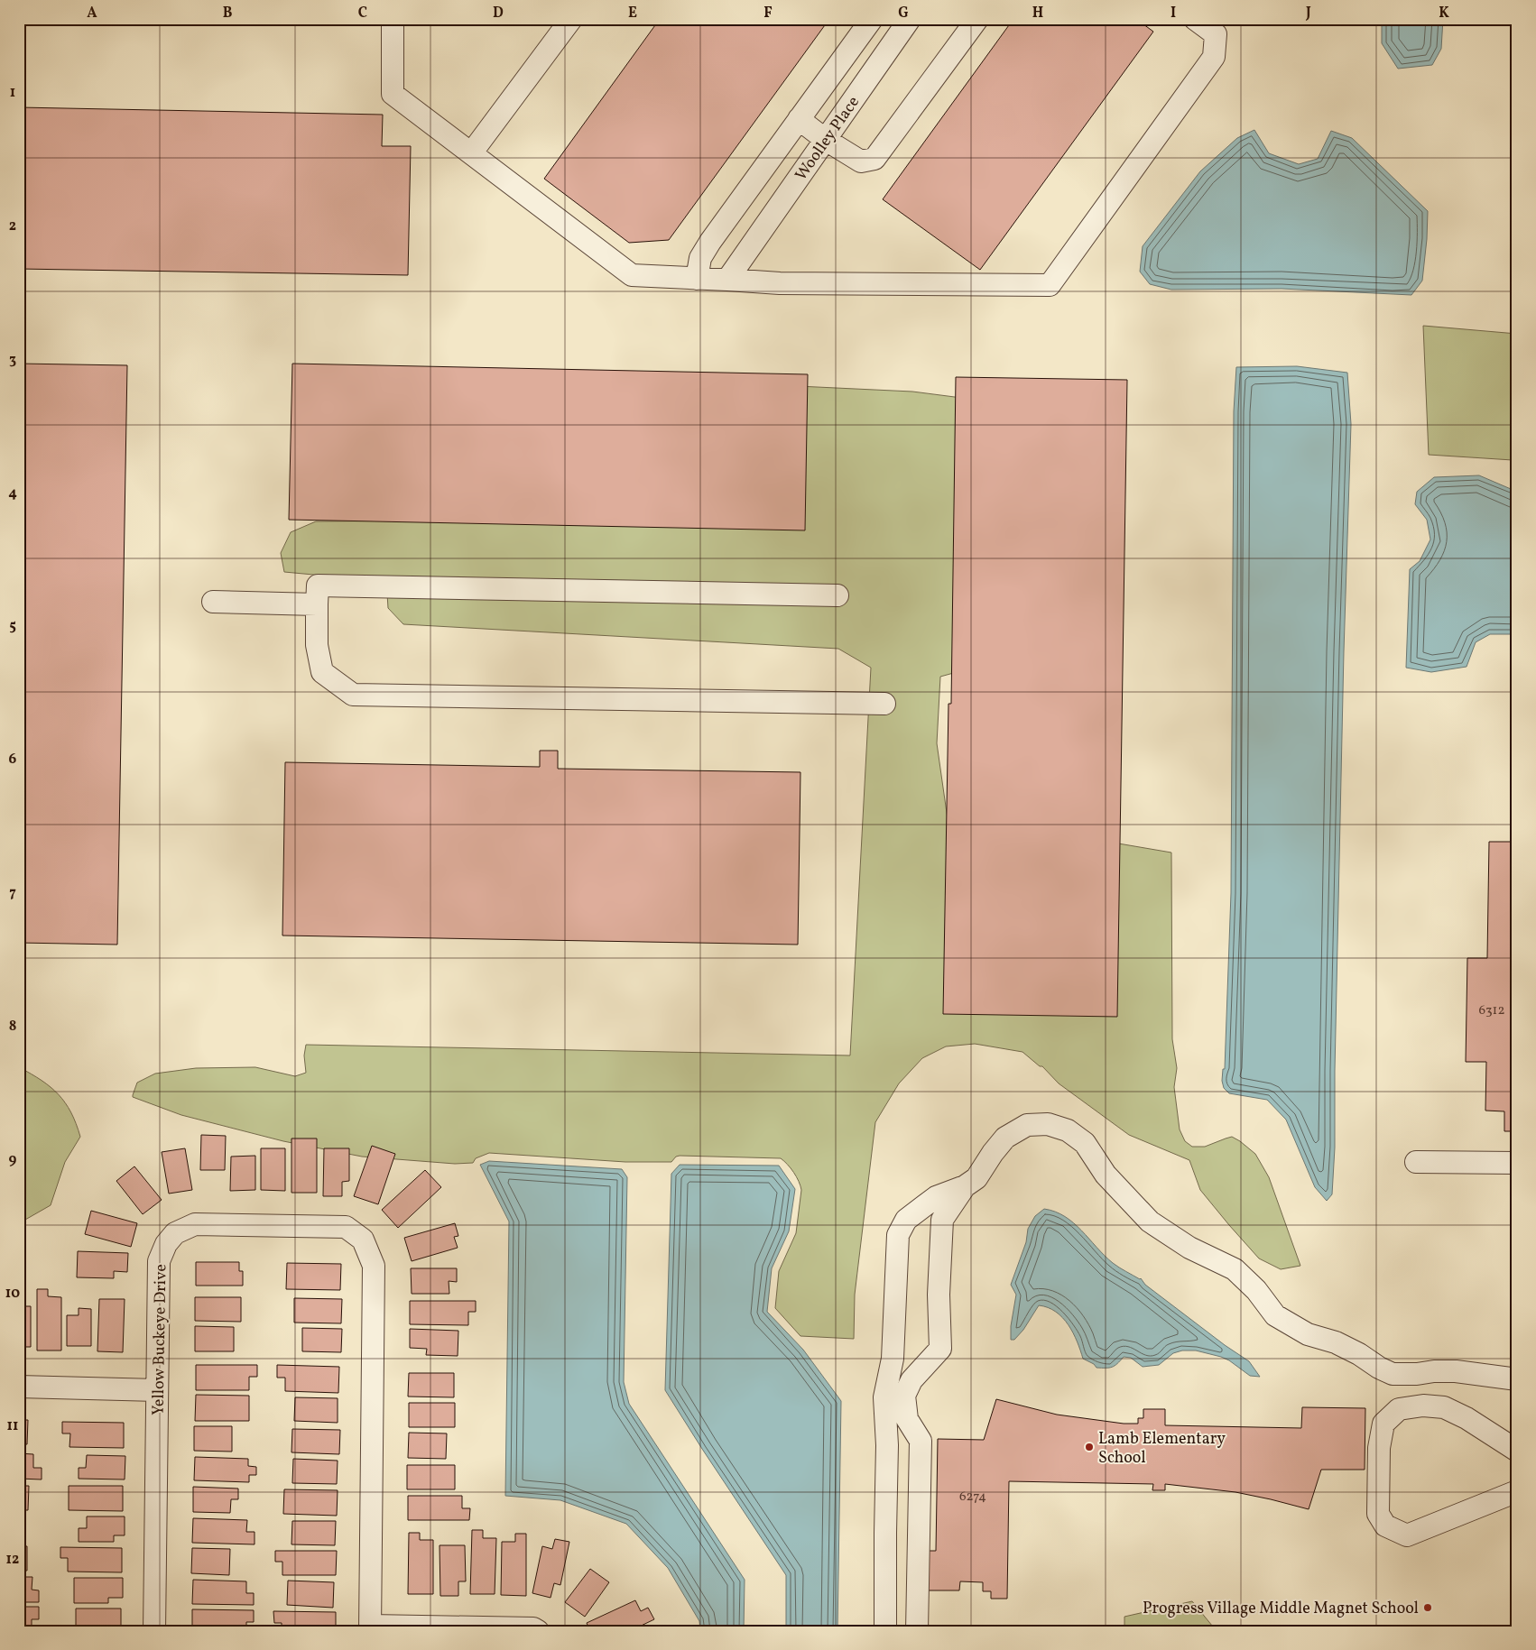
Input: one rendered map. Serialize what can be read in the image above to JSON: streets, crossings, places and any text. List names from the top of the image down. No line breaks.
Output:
{"streets":{"street":["Woolley Place","Yellow Buckeye Drive"]},"places":["Lamb Elementary School","Progress Village Middle Magnet School"],"house_numbers":["6312","6274"],"grid":{"columns":["A","B","C","D","E","F","G","H","I","J","K"],"rows":["1","2","3","4","5","6","7","8","9","10","11","12"]}}
